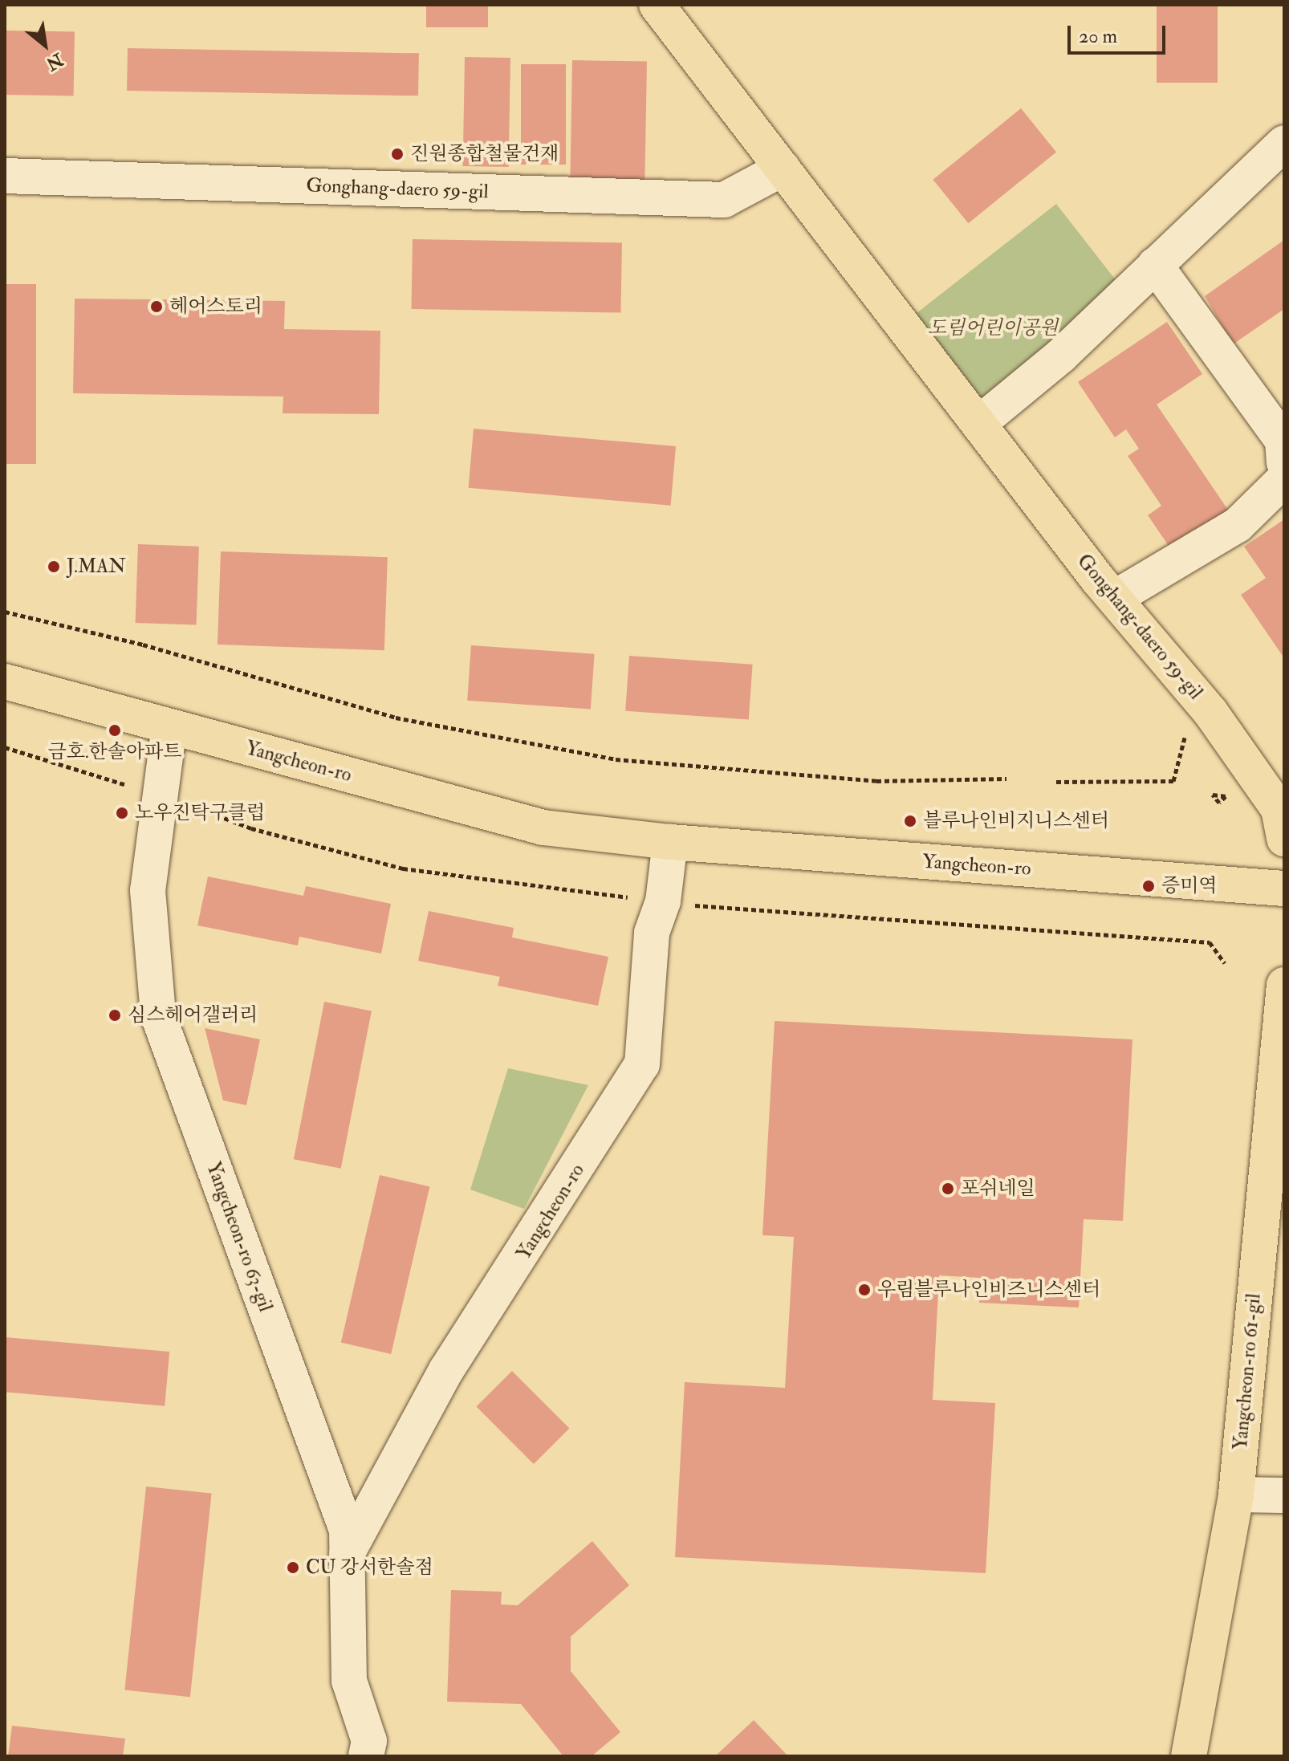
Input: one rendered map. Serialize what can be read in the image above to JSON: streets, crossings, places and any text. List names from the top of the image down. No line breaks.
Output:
{"streets":{"main road":["Gonghang-daero 59-gil","Yangcheon-ro","Yangcheon-ro 61-gil"],"street":["Yangcheon-ro 63-gil"]},"crossings":[["Yangcheon-ro","Yangcheon-ro 63-gil"]],"parks":["도림어린이공원"],"places":["진원종합철물건재","헤어스토리","J.MAN","금호.한솔아파트","노우진탁구클럽","블루나인비지니스센터","증미역","심스헤어갤러리","포쉬네일","우림블루나인비즈니스센터","CU 강서한솔점"],"scale_bar":"20 m","north":"bottom right"}
